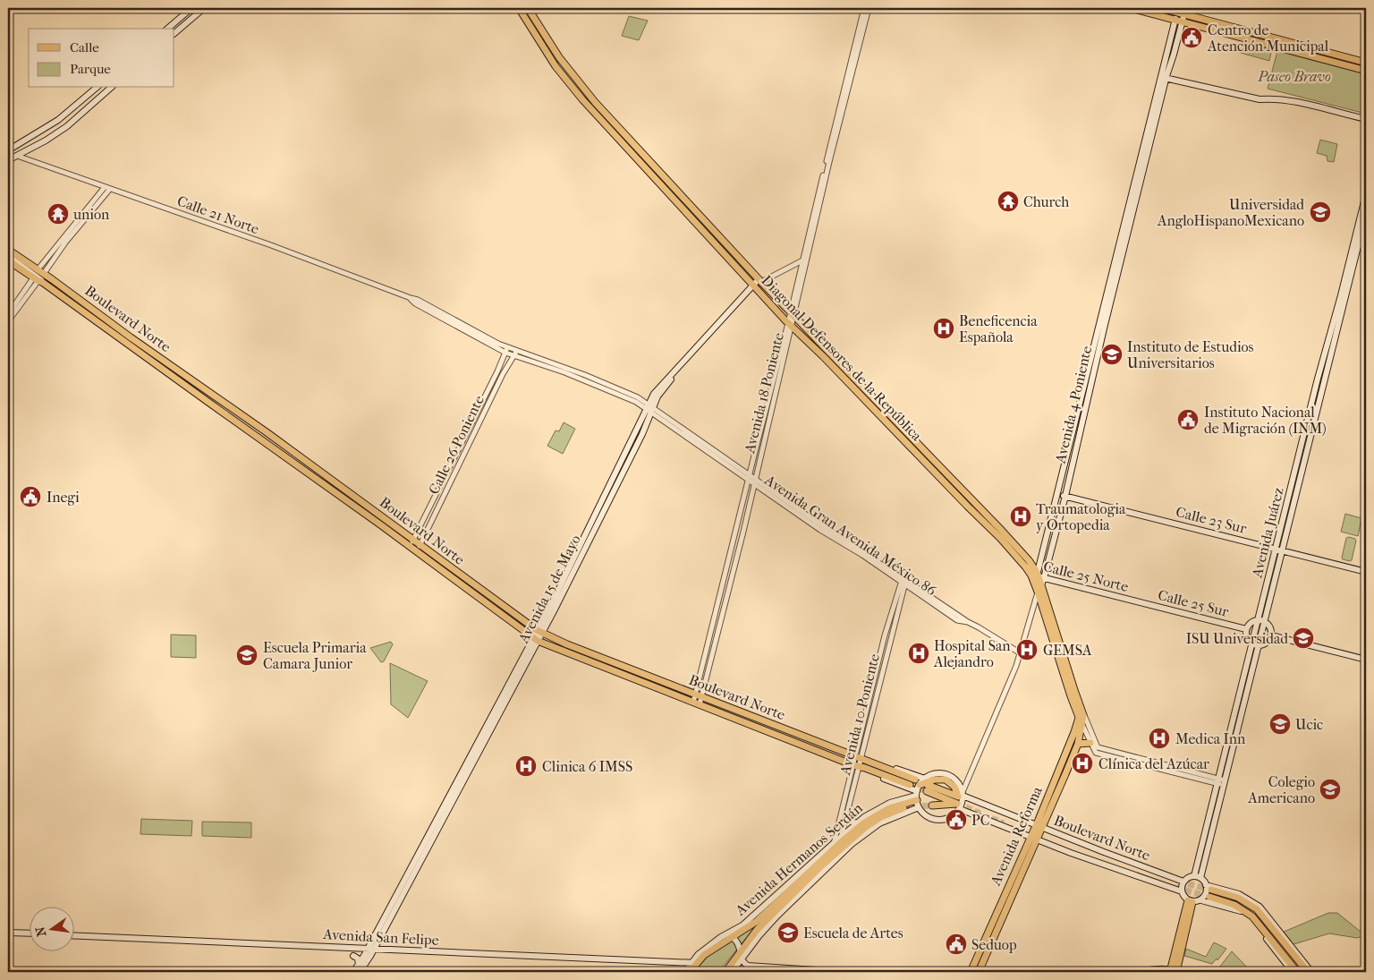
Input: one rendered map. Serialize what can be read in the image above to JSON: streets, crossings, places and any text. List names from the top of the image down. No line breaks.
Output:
{"streets":{"main road":["Boulevard Norte","Diagonal Defensores de la República","Avenida 4 Poniente","Calle 23 Sur","Avenida Juárez","Calle 25 Norte","Avenida 15 de Mayo","Calle 25 Sur","Avenida Reforma","Avenida Hermanos Serdán","Avenida San Felipe"],"street":["Calle 21 Norte","Avenida 18 Poniente","Calle 26 Poniente","Avenida Gran Avenida México 86","Avenida 10 Poniente"]},"crossings":[["Calle 21 Norte","Avenida Gran Avenida México 86"],["Boulevard Norte","Avenida 18 Poniente"],["Boulevard Norte","Calle 26 Poniente"],["Boulevard Norte","Avenida Juárez"],["Boulevard Norte","Avenida 15 de Mayo"],["Boulevard Norte","Avenida 10 Poniente"],["Boulevard Norte","Avenida Reforma"],["Boulevard Norte","Avenida Hermanos Serdán"],["Diagonal Defensores de la República","Avenida 18 Poniente"],["Diagonal Defensores de la República","Avenida 4 Poniente"],["Diagonal Defensores de la República","Avenida Juárez"],["Diagonal Defensores de la República","Calle 25 Norte"],["Diagonal Defensores de la República","Avenida 15 de Mayo"],["Diagonal Defensores de la República","Avenida Reforma"],["Avenida 18 Poniente","Avenida Gran Avenida México 86"],["Avenida 18 Poniente","Avenida 15 de Mayo"],["Avenida 4 Poniente","Calle 23 Sur"],["Avenida 4 Poniente","Calle 25 Norte"],["Calle 26 Poniente","Avenida Gran Avenida México 86"],["Calle 23 Sur","Avenida Juárez"],["Avenida Gran Avenida México 86","Avenida 15 de Mayo"],["Avenida Gran Avenida México 86","Avenida 10 Poniente"],["Calle 25 Norte","Calle 25 Sur"],["Avenida 15 de Mayo","Avenida San Felipe"],["Avenida 10 Poniente","Avenida Hermanos Serdán"]],"parks":["Paseo Bravo"],"places":{"public building":["Centro de Atención Municipal","Instituto Nacional de Migración (INM)","Inegi","PC","Seduop"],"temple":["Church","union"],"school or university":["Universidad AngloHispanoMexicano","Instituto de Estudios Universitarios","ISU Universidad","Escuela Primaria Camara Junior","Ucic","Colegio Americano","Escuela de Artes"],"hospital":["Beneficencia Española","Traumatologia y Ortopedia","GEMSA","Hospital San Alejandro","Medica Inn","Clínica del Azúcar","Clinica 6 IMSS"]},"legend":["Calle","Parque"],"north":"left"}
